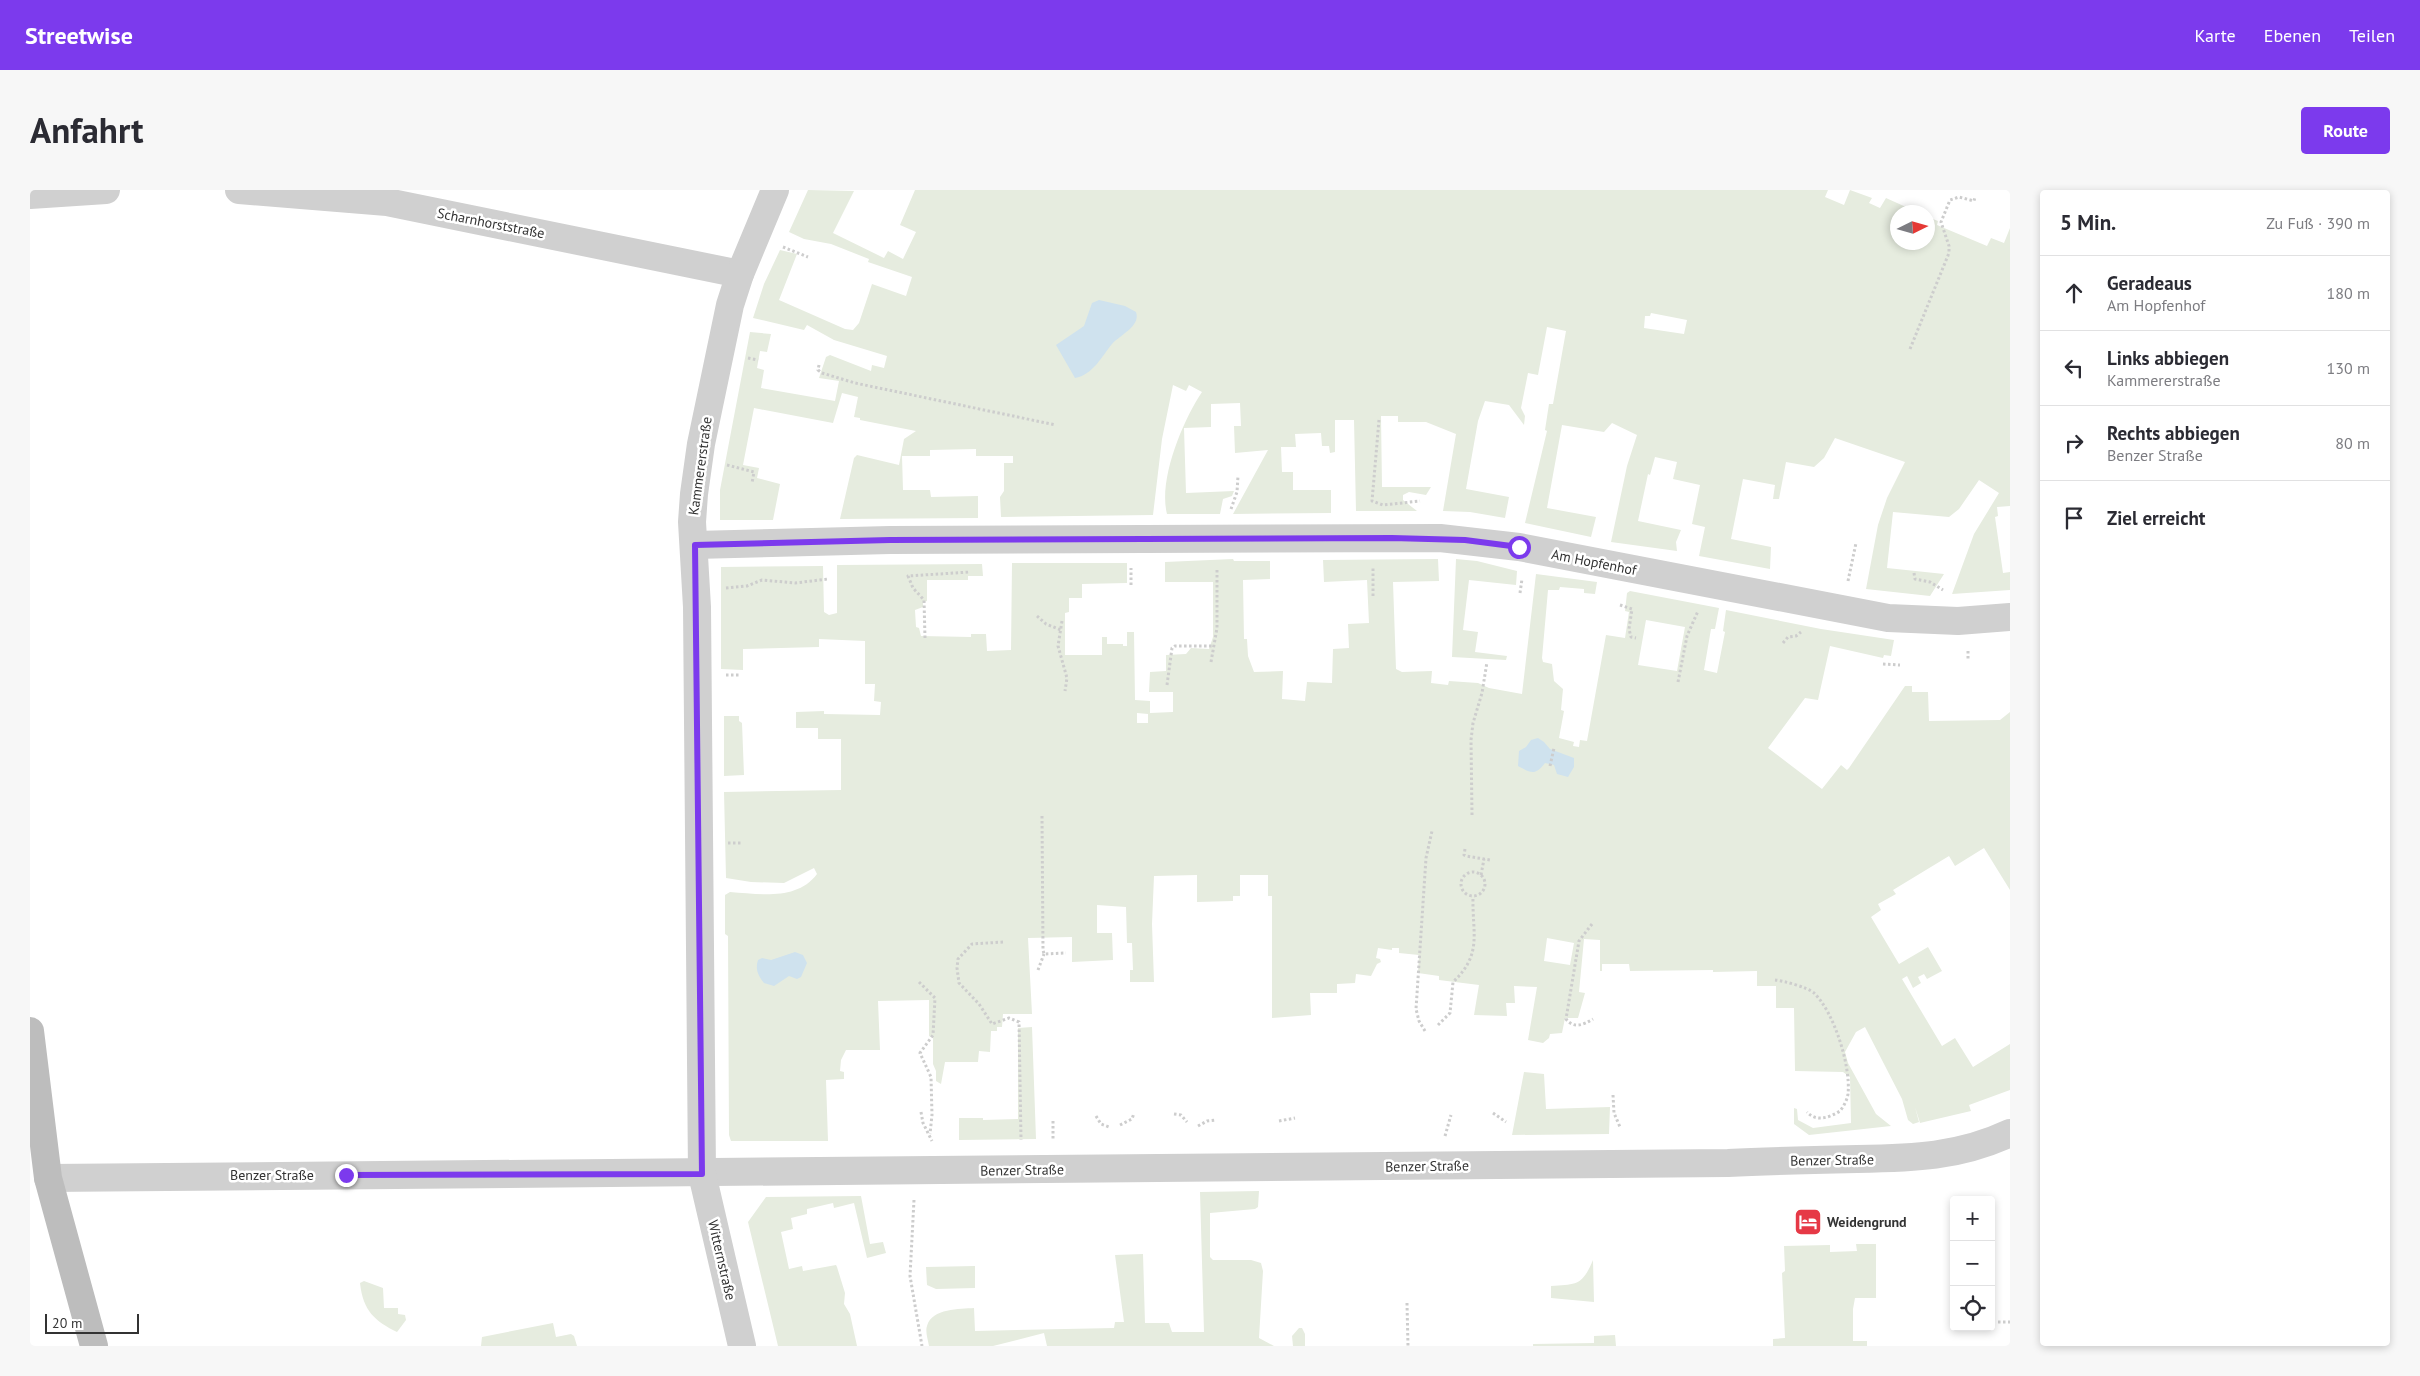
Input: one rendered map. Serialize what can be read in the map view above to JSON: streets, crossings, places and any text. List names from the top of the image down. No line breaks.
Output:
{"streets":{"street":["Scharnhorststraße","Kammererstraße","Am Hopfenhof","Benzer Straße","Witternstraße"]},"crossings":[["Scharnhorststraße","Kammererstraße"],["Kammererstraße","Am Hopfenhof"],["Kammererstraße","Benzer Straße"],["Kammererstraße","Witternstraße"],["Benzer Straße","Witternstraße"]],"places":{"hotel":["Weidengrund"]},"scale_bar":"20 m","north":"right","page":{"header":"Streetwise","nav":["Karte","Ebenen","Teilen"],"title":"Anfahrt","buttons":"Route","heading":["5 Min.","Zu Fuß · 390 m"],"list":[["Geradeaus","Am Hopfenhof","180 m"],["Links abbiegen","Kammererstraße","130 m"],["Rechts abbiegen","Benzer Straße","80 m"],"Ziel erreicht"],"map_buttons":["+","−"],"scale":"20 m"}}
